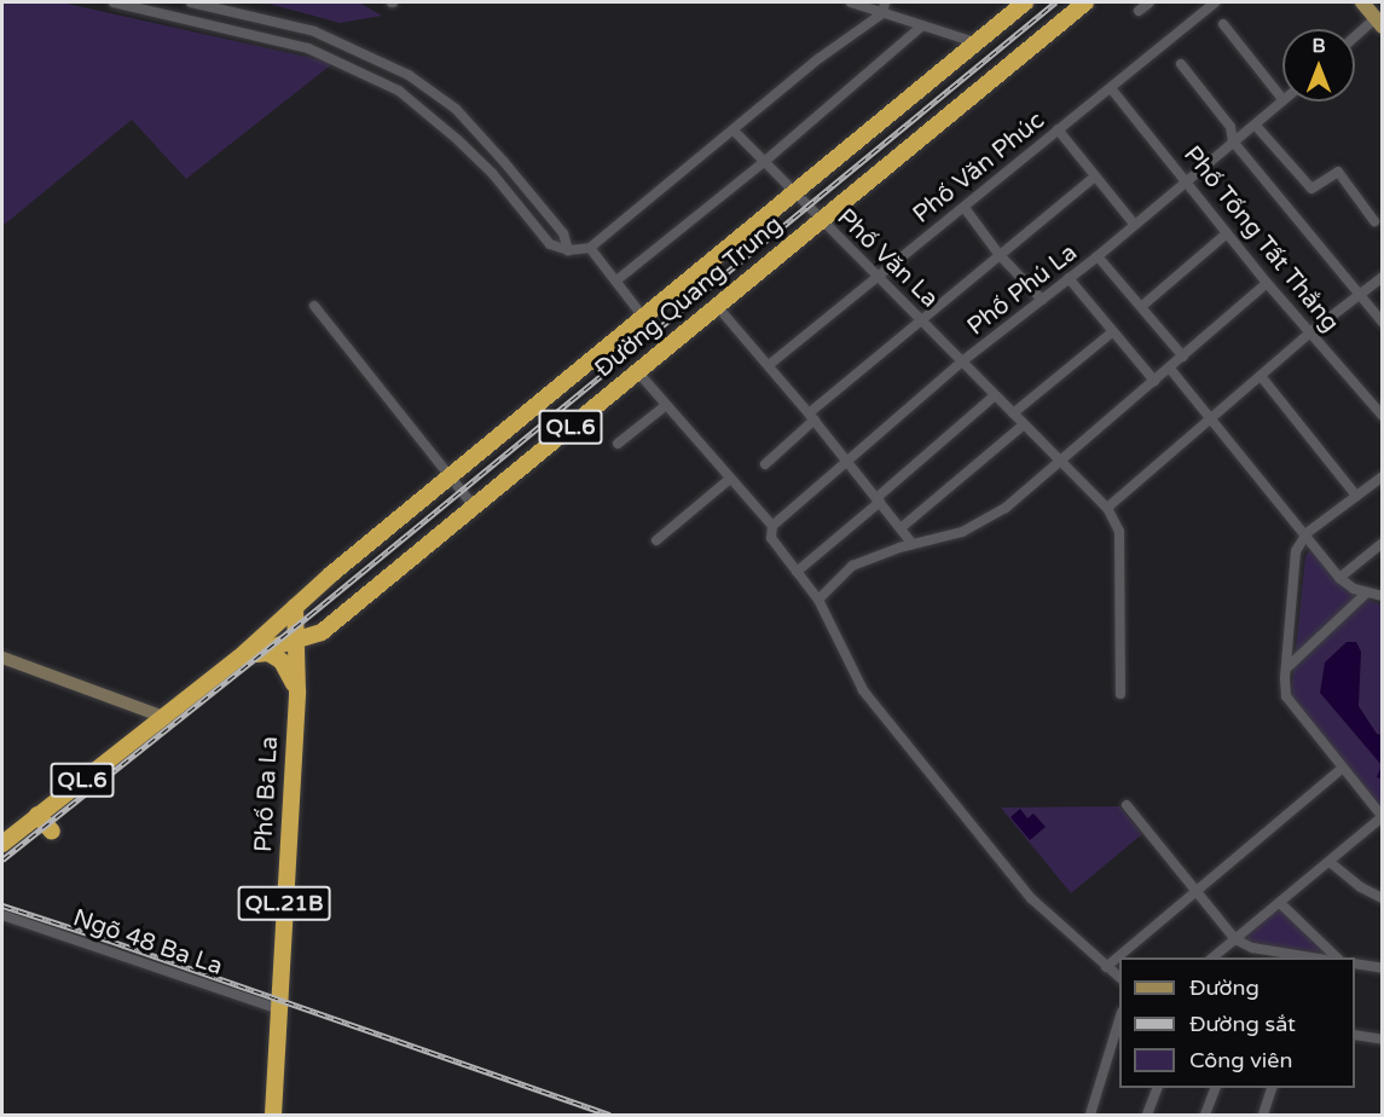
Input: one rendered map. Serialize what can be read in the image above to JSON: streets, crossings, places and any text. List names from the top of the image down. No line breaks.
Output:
{"streets":{"highway":["Đường Quang Trung","QL.6","Phố Ba La","QL.21B"],"street":["Phố Văn Phúc","Phố Tống Tất Thắng","Phố Văn La","Phố Phú La","Ngõ 48 Ba La"]},"crossings":[["Phố Văn Phúc","Phố Tống Tất Thắng"],["Phố Văn Phúc","Phố Văn La"],["Phố Tống Tất Thắng","Phố Phú La"],["Phố Văn La","Phố Phú La"],["Phố Văn La","Đường Quang Trung"],["Đường Quang Trung","Phố Ba La"],["Phố Ba La","Ngõ 48 Ba La"]],"legend":["Đường","Đường sắt","Công viên"],"north":"top"}
